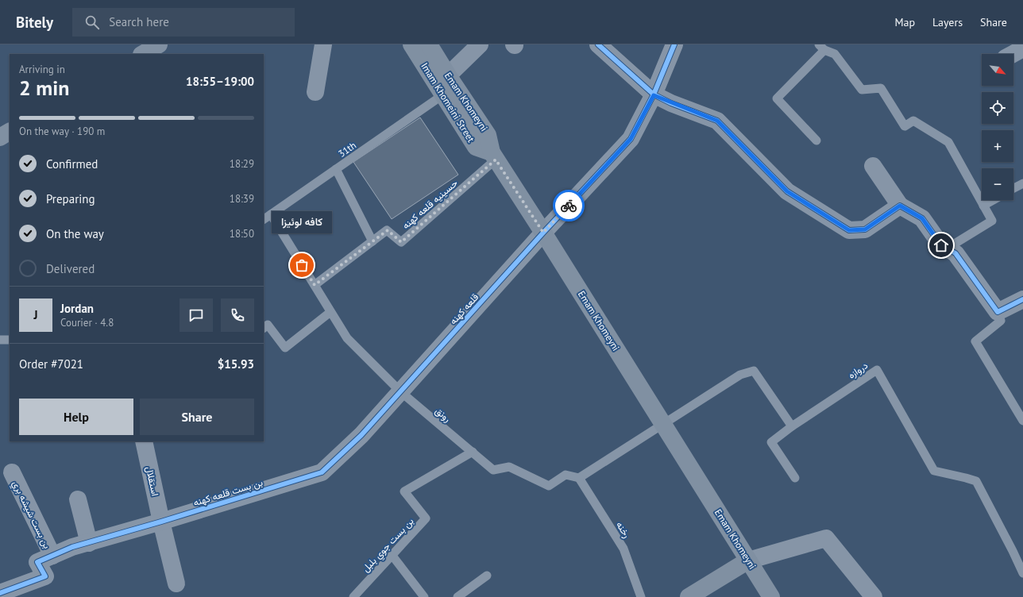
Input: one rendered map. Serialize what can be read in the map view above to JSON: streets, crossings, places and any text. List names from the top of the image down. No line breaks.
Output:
{"streets":{"main road":["Emam Khomeyni","Imam Khomeini Street"],"street":["قلعه کهنه","استقلال","بن بست قلعه کهنه","بن بست شيشه بري"],"lane":["31th","حسينيه قلعه کهنه","دروازه","رونق","رخنه","بن بست جوي بلبل"]},"crossings":[["Emam Khomeyni","Imam Khomeini Street"],["Emam Khomeyni","حسينيه قلعه کهنه"],["Emam Khomeyni","قلعه کهنه"],["Imam Khomeini Street","31th"],["Imam Khomeini Street","حسينيه قلعه کهنه"],["31th","رونق"],["حسينيه قلعه کهنه","رونق"],["قلعه کهنه","رونق"],["قلعه کهنه","بن بست قلعه کهنه"],["رونق","بن بست قلعه کهنه"],["رونق","رخنه"],["رونق","بن بست جوي بلبل"],["استقلال","بن بست قلعه کهنه"],["بن بست قلعه کهنه","بن بست شيشه بري"]],"places":["کافه لوئیزا"],"north":"bottom right","page":{"header":"Bitely","search":"Search here","nav":["Map","Layers","Share"],"map_buttons":["+","−"],"heading":["2 min","Arriving in","18:55–19:00"],"panel":["Jordan","Courier · 4.8","Order #7021","$15.93"],"bar":"On the way · 190 m","list":[["Confirmed","18:29"],["Preparing","18:39"],["On the way","18:50"],"Delivered"],"bubble":"کافه لوئیزا","round":"J","buttons":["Help","Share"]}}
